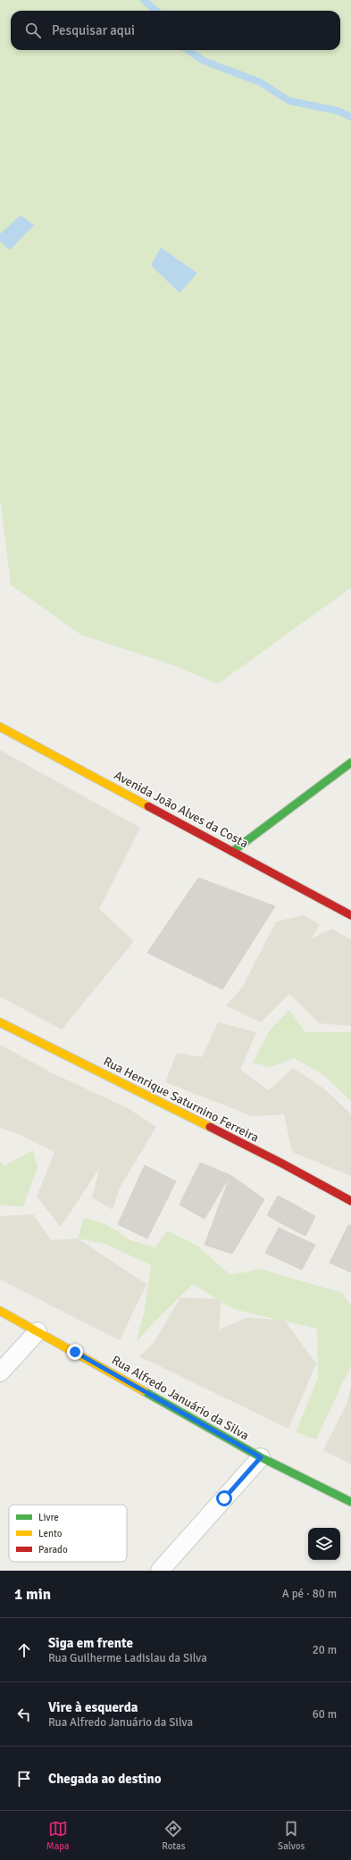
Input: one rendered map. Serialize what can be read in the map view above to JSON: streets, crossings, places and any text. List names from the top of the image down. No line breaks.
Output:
{"streets":{"street":["Avenida João Alves da Costa","Rua Henrique Saturnino Ferreira","Rua Alfredo Januário da Silva"]},"legend":["Livre","Lento","Parado"],"page":{"search":"Pesquisar aqui","heading":["1 min","A pé · 80 m"],"list":[["Siga em frente","Rua Guilherme Ladislau da Silva","20 m"],["Vire à esquerda","Rua Alfredo Januário da Silva","60 m"],"Chegada ao destino"],"nav":["Mapa","Rotas","Salvos"]}}
